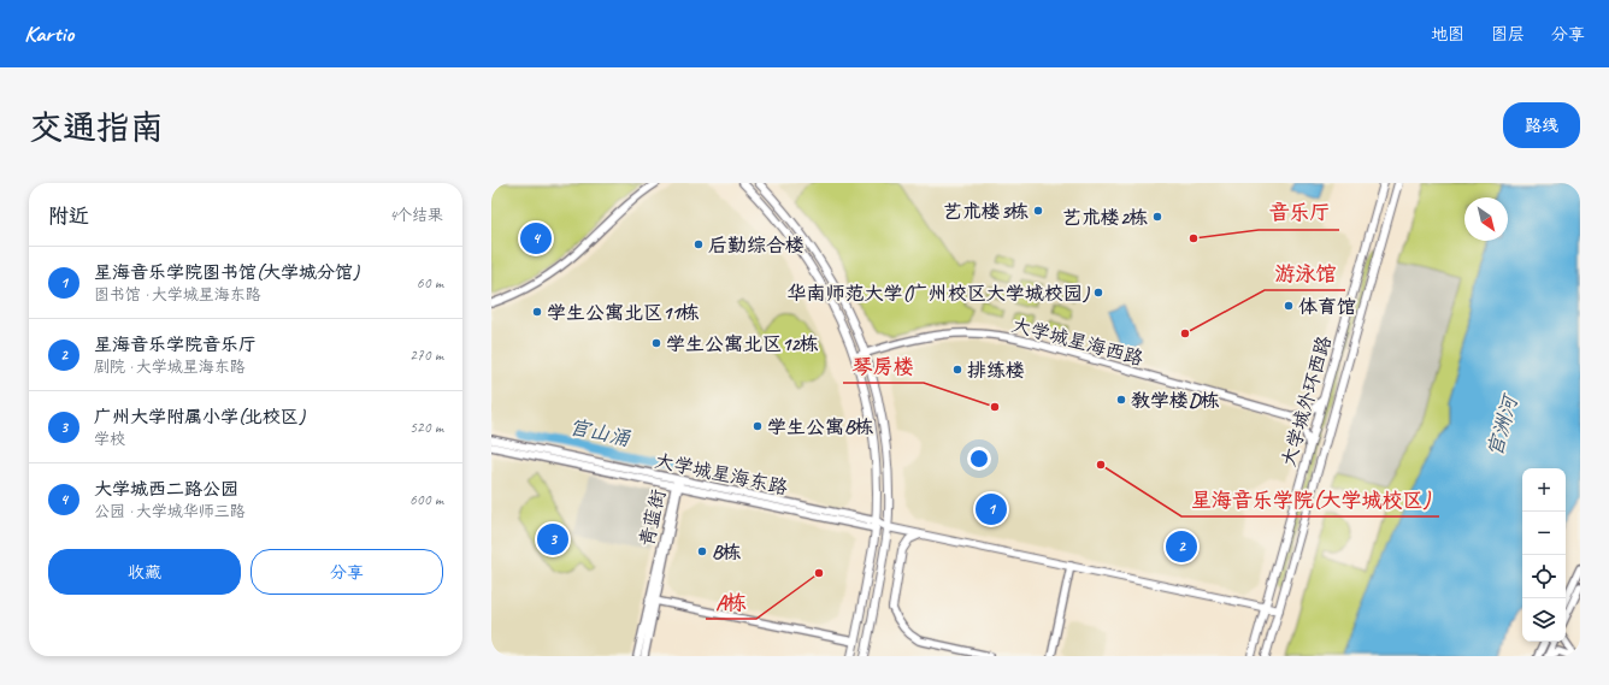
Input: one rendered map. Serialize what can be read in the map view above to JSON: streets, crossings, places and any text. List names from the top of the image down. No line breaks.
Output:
{"streets":{"main road":["大学城外环西路","大学城星海东路"],"street":["大学城星海西路","青蓝街"]},"crossings":[["大学城外环西路","大学城星海东路"],["大学城星海东路","青蓝街"]],"water":["官洲河","官山涌"],"places":["艺术楼3栋","艺术楼2栋","音乐厅","后勤综合楼","华南师范大学(广州校区大学城校园)","体育馆","学生公寓北区11栋","游泳馆","学生公寓北区12栋","排练楼","教学楼D栋","琴房楼","学生公寓B栋","星海音乐学院(大学城校区)","B栋","A栋"],"north":"bottom right","page":{"header":"Kartio","nav":["地图","图层","分享"],"buttons":["路线",["收藏","分享"]],"title":"交通指南","heading":["附近","4个结果"],"pins":["4","1","3","2"],"list":[{"mark":"1","name":"星海音乐学院图书馆(大学城分馆)","note":"图书馆 · 大学城星海东路","value":"60 m"},{"mark":"2","name":"星海音乐学院音乐厅","note":"剧院 · 大学城星海东路","value":"270 m"},{"mark":"3","name":"广州大学附属小学(北校区)","note":"学校","value":"520 m"},{"mark":"4","name":"大学城西二路公园","note":"公园 · 大学城华师三路","value":"600 m"}],"map_buttons":["+","−"]}}
